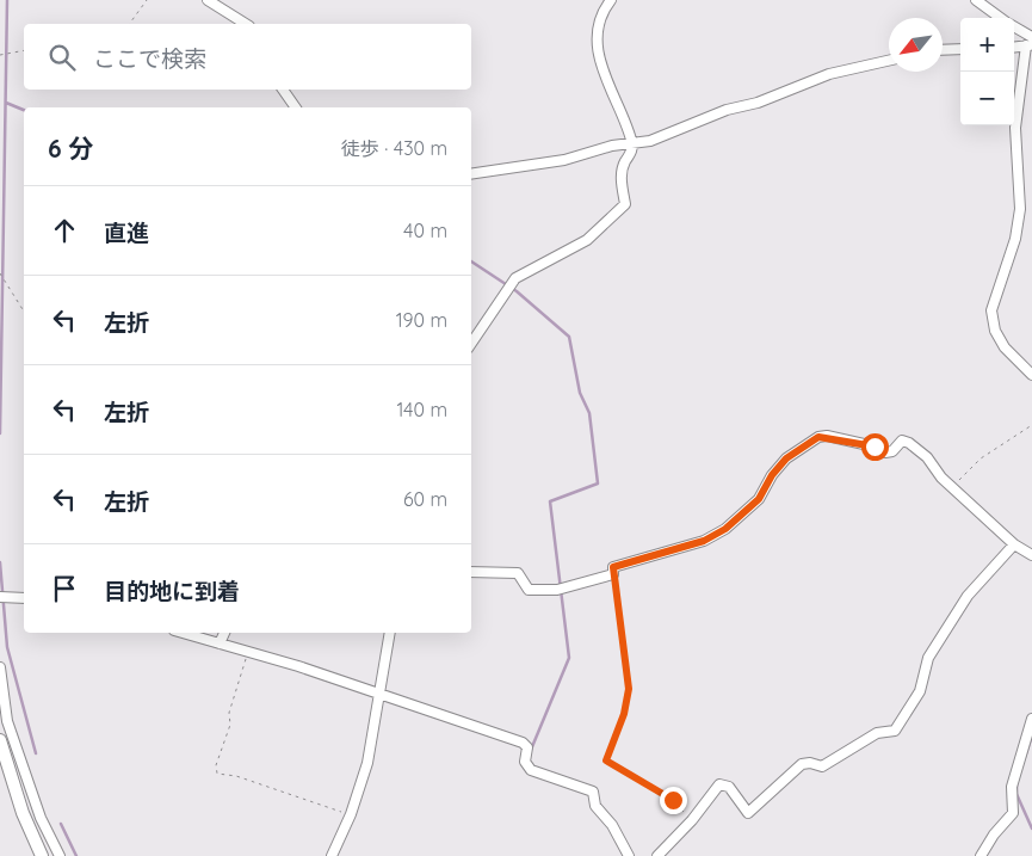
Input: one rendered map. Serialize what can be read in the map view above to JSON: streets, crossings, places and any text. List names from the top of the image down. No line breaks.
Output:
{"north":"bottom left","page":{"map_buttons":["+","−"],"search":"ここで検索","heading":["6 分","徒歩 · 430 m"],"list":[["直進","40 m"],["左折","190 m"],["左折","140 m"],["左折","60 m"],"目的地に到着"]}}
